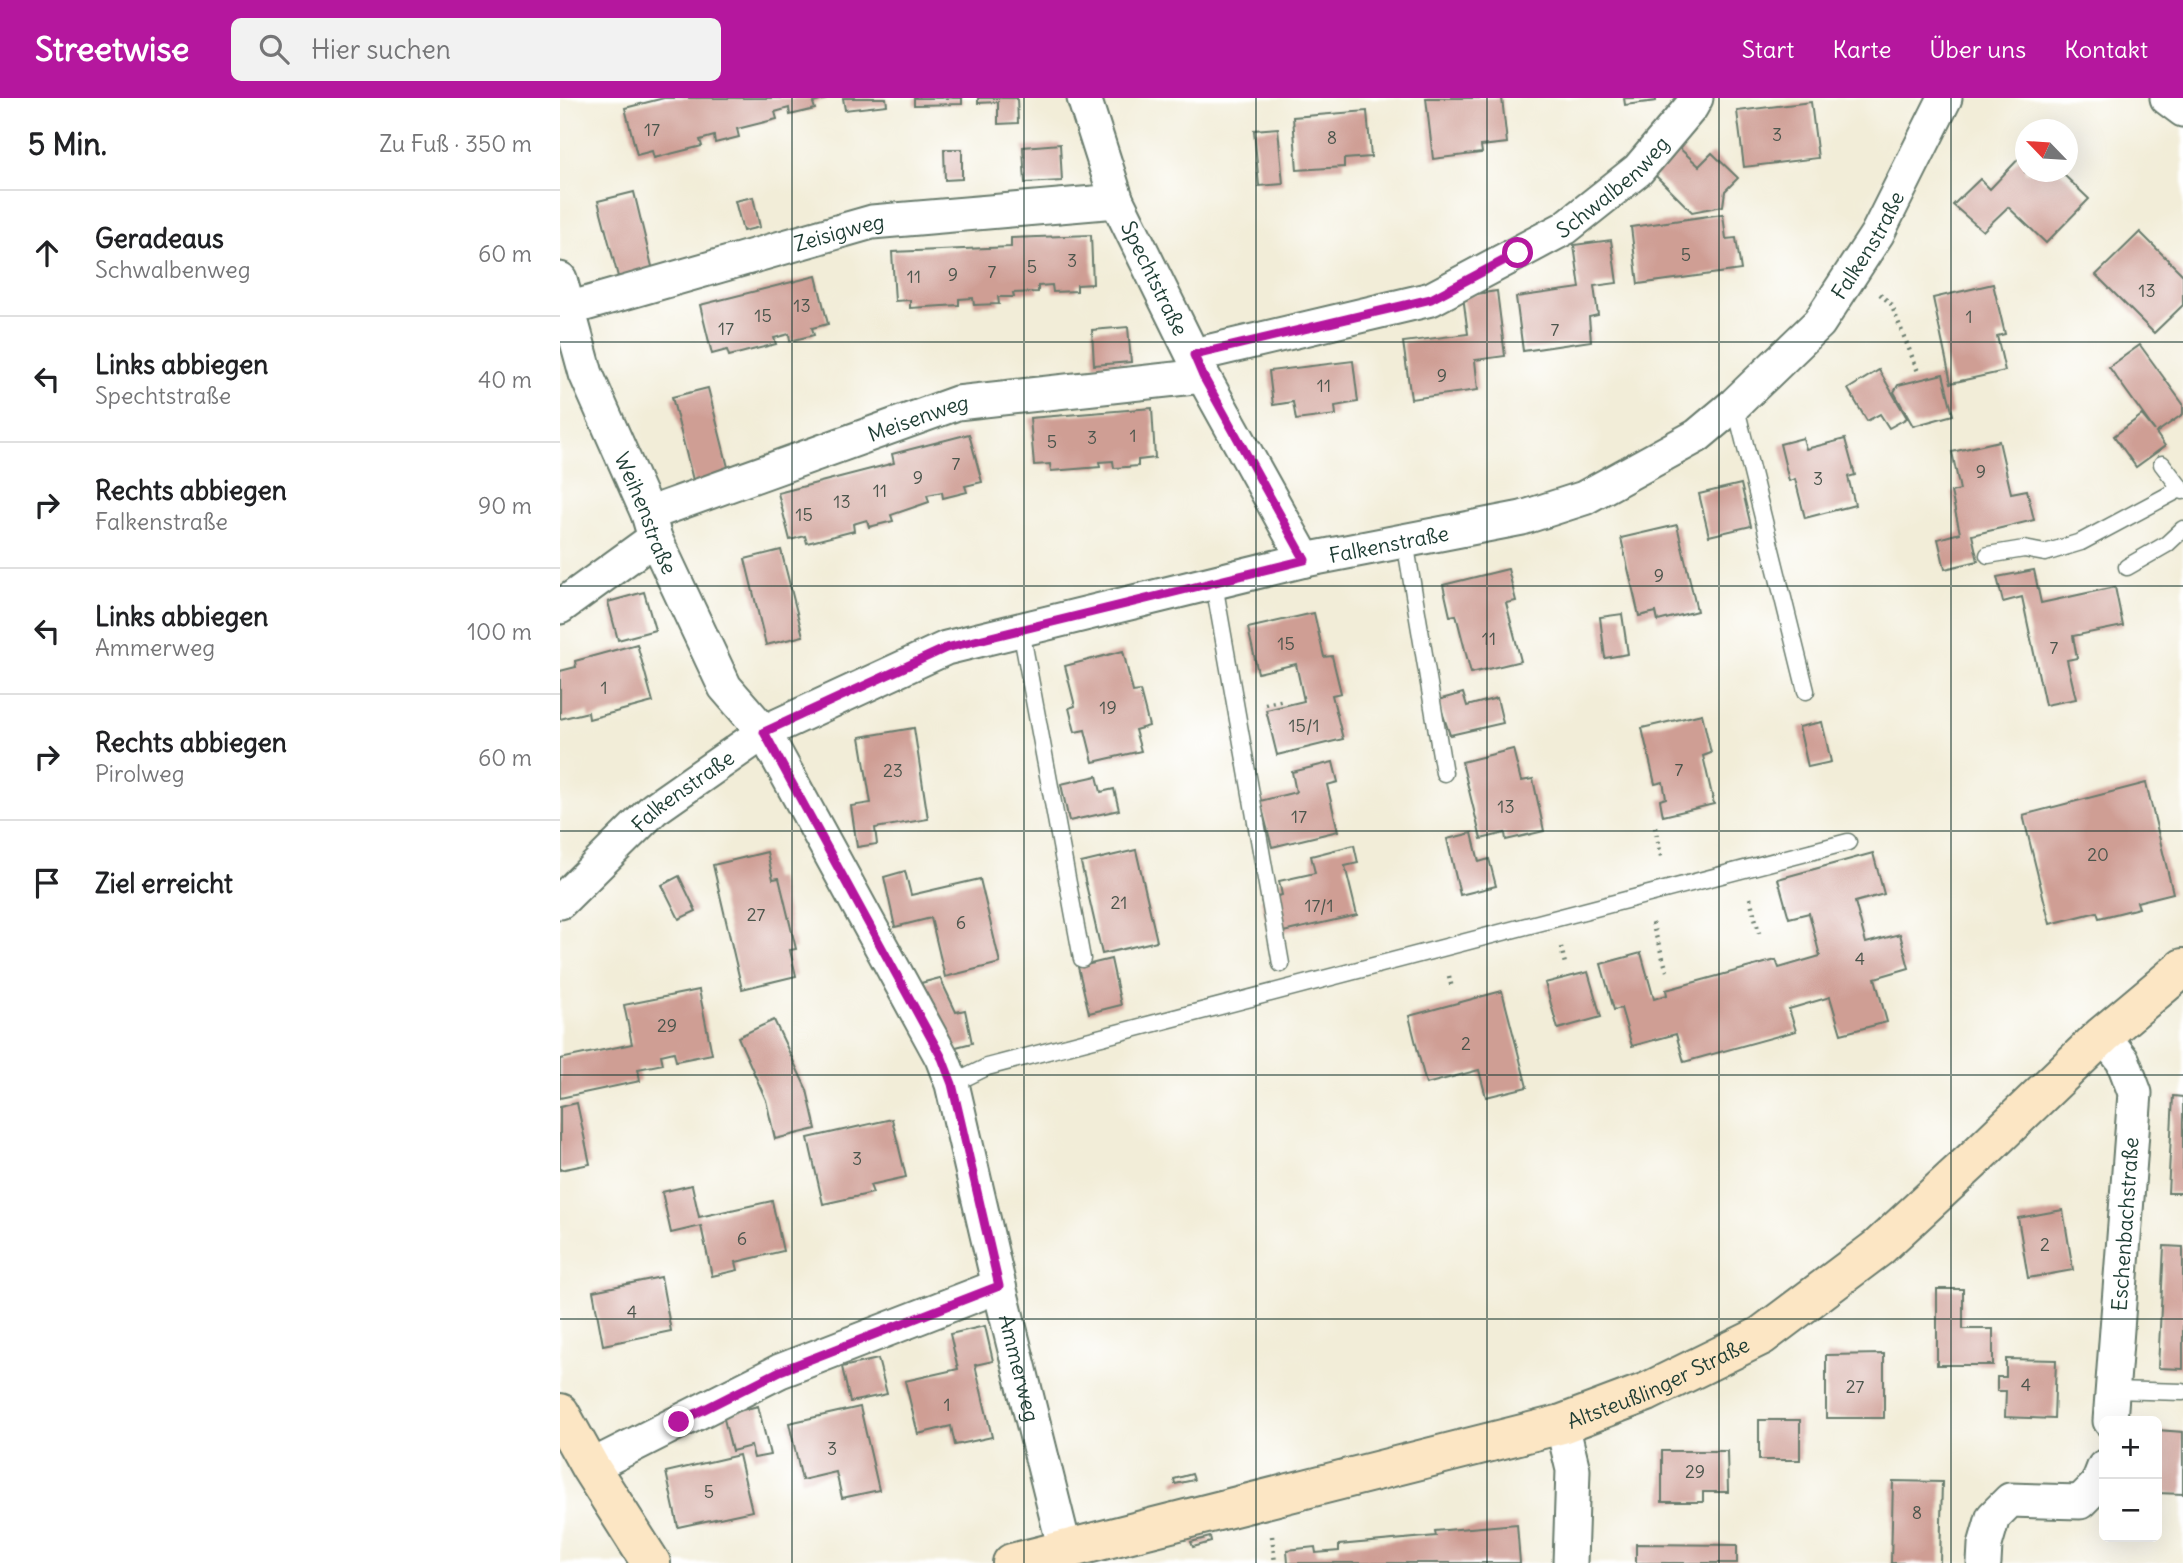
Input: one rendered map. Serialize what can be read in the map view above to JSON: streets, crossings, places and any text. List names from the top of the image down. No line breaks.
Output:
{"streets":{"street":["Schwalbenweg","Zeisigweg","Falkenstraße","Spechtstraße","Meisenweg","Weihenstraße","Eschenbachstraße","Ammerweg","Altsteußlinger Straße"]},"crossings":[["Schwalbenweg","Spechtstraße"],["Schwalbenweg","Meisenweg"],["Zeisigweg","Spechtstraße"],["Zeisigweg","Weihenstraße"],["Falkenstraße","Spechtstraße"],["Falkenstraße","Weihenstraße"],["Falkenstraße","Ammerweg"],["Spechtstraße","Meisenweg"],["Meisenweg","Weihenstraße"],["Weihenstraße","Ammerweg"],["Eschenbachstraße","Altsteußlinger Straße"],["Ammerweg","Altsteußlinger Straße"]],"house_numbers":["17","3","8","5","3","5","7","9","11","13","13","15","1","17","7","9","11","1","3","5","7","9","9","3","11","13","15","9","11","15","7","1","19","15/1","7","23","13","17","20","21","17/1","27","6","4","29","2","3","6","2","4","4","27","1","3","29","5","8"],"north":"top left","page":{"header":"Streetwise","search":"Hier suchen","nav":["Start","Karte","Über uns","Kontakt"],"heading":["5 Min.","Zu Fuß · 350 m"],"list":[["Geradeaus","Schwalbenweg","60 m"],["Links abbiegen","Spechtstraße","40 m"],["Rechts abbiegen","Falkenstraße","90 m"],["Links abbiegen","Ammerweg","100 m"],["Rechts abbiegen","Pirolweg","60 m"],"Ziel erreicht"],"map_buttons":["+","−"]}}
